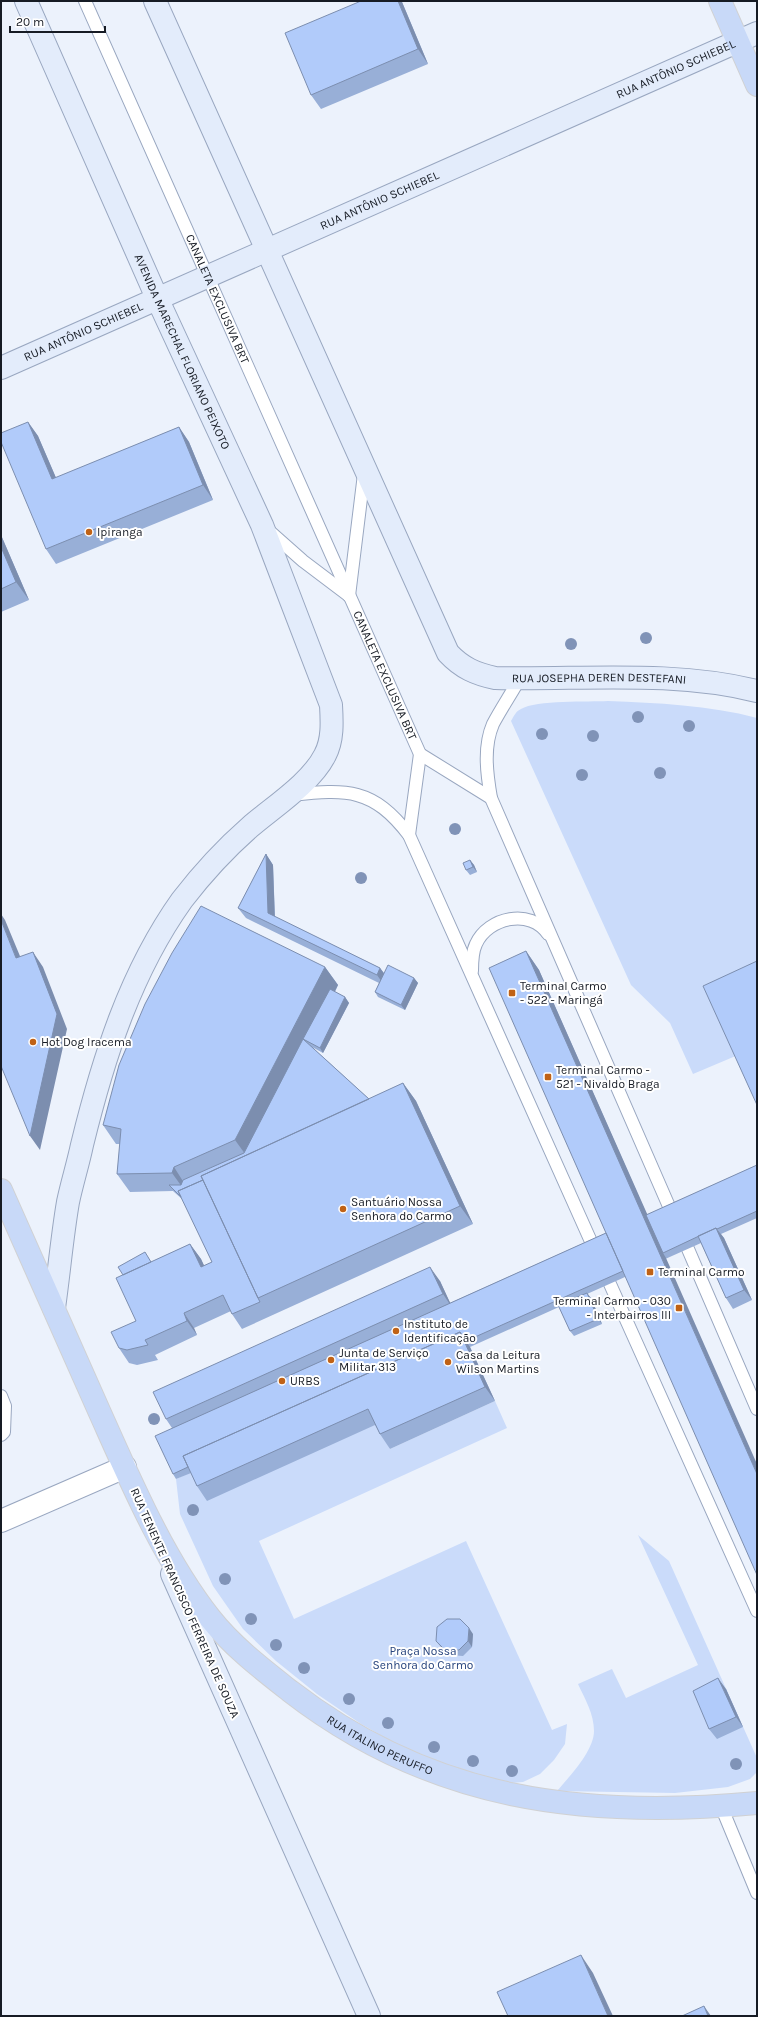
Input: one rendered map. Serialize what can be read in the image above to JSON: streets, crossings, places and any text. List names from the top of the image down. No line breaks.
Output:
{"streets":{"main road":["RUA TENENTE FRANCISCO FERREIRA DE SOUZA","RUA ITALINO PERUFFO"],"street":["RUA ANTÔNIO SCHIEBEL","AVENIDA MARECHAL FLORIANO PEIXOTO","RUA JOSEPHA DEREN DESTEFANI"],"lane":["CANALETA EXCLUSIVA BRT"]},"crossings":[["RUA ANTÔNIO SCHIEBEL","CANALETA EXCLUSIVA BRT"],["RUA ANTÔNIO SCHIEBEL","AVENIDA MARECHAL FLORIANO PEIXOTO"],["CANALETA EXCLUSIVA BRT","AVENIDA MARECHAL FLORIANO PEIXOTO"],["CANALETA EXCLUSIVA BRT","RUA JOSEPHA DEREN DESTEFANI"],["RUA TENENTE FRANCISCO FERREIRA DE SOUZA","RUA ITALINO PERUFFO"]],"parks":["Praça Nossa Senhora do Carmo"],"places":{"other":["Ipiranga","Hot Dog Iracema","Santuário Nossa Senhora do Carmo","Instituto de Identificação","Junta de Serviço Militar 313","Casa da Leitura Wilson Martins","URBS"],"transit":["Terminal Carmo - 522 - Maringá","Terminal Carmo - 521 - Nivaldo Braga","Terminal Carmo","Terminal Carmo - 030 - Interbairros III"]},"scale_bar":"20 m"}
